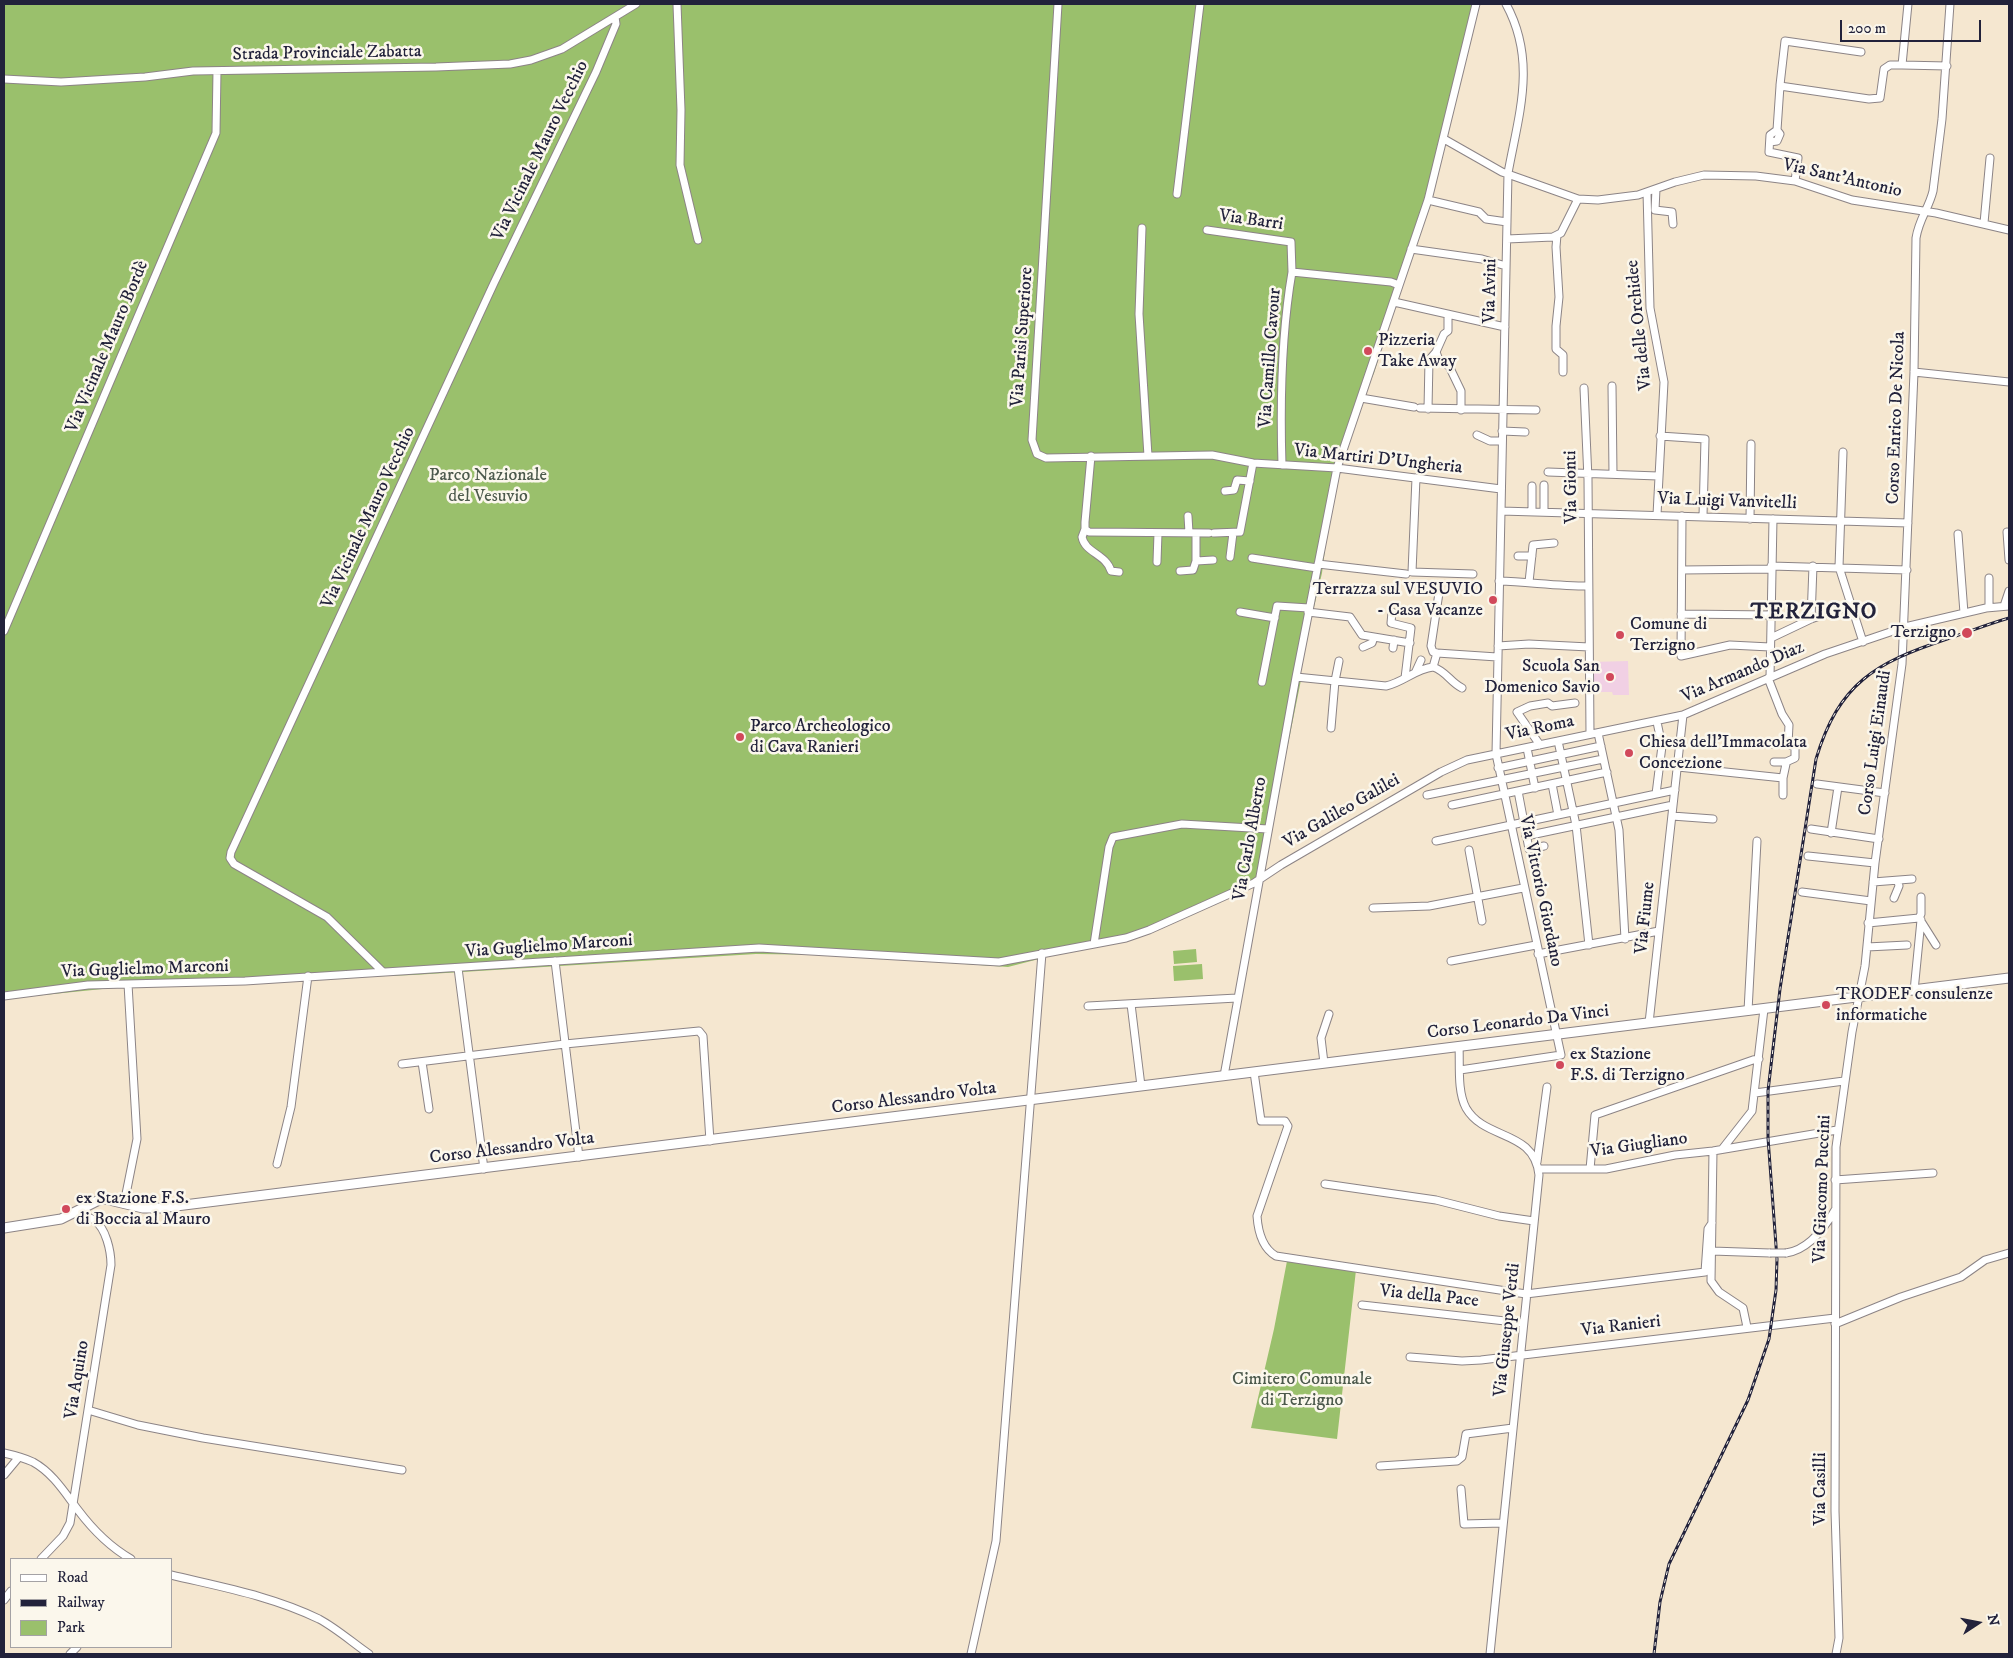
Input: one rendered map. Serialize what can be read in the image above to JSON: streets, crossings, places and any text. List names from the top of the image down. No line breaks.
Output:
{"streets":{"main road":["Corso Leonardo Da Vinci","Corso Alessandro Volta"],"street":["Strada Provinciale Zabatta","Via Vicinale Mauro Vecchio","Via Sant'Antonio","Via Barri","Via Avini","Via delle Orchidee","Via Parisi Superiore","Via Vicinale Mauro Bordè","Via Camillo Cavour","Corso Enrico De Nicola","Via Martiri D'Ungheria","Via Gionti","Via Luigi Vanvitelli","Via Armando Diaz","Via Roma","Corso Luigi Einaudi","Via Galileo Galilei","Via Carlo Alberto","Via Vittorio Giordano","Via Fiume","Via Guglielmo Marconi","Via Giugliano","Via Giacomo Puccini","Via della Pace","Via Ranieri","Via Giuseppe Verdi","Via Aquino","Via Casilli"]},"crossings":[["Strada Provinciale Zabatta","Via Vicinale Mauro Vecchio"],["Strada Provinciale Zabatta","Via Vicinale Mauro Bordè"],["Via Vicinale Mauro Vecchio","Via Guglielmo Marconi"],["Via Sant'Antonio","Via Avini"],["Via Sant'Antonio","Via delle Orchidee"],["Via Sant'Antonio","Corso Enrico De Nicola"],["Via Barri","Via Camillo Cavour"],["Via Avini","Via Martiri D'Ungheria"],["Via Avini","Via Luigi Vanvitelli"],["Via Avini","Via Roma"],["Via Avini","Via Galileo Galilei"],["Via Avini","Via Vittorio Giordano"],["Via delle Orchidee","Via Luigi Vanvitelli"],["Via Parisi Superiore","Via Martiri D'Ungheria"],["Via Camillo Cavour","Via Martiri D'Ungheria"],["Corso Enrico De Nicola","Via Luigi Vanvitelli"],["Corso Enrico De Nicola","Via Armando Diaz"],["Corso Enrico De Nicola","Corso Luigi Einaudi"],["Via Martiri D'Ungheria","Via Carlo Alberto"],["Via Gionti","Via Luigi Vanvitelli"],["Via Gionti","Via Armando Diaz"],["Via Gionti","Via Roma"],["Via Armando Diaz","Via Roma"],["Via Armando Diaz","Corso Luigi Einaudi"],["Via Armando Diaz","Via Fiume"],["Via Roma","Via Galileo Galilei"],["Via Roma","Via Vittorio Giordano"],["Corso Luigi Einaudi","Corso Leonardo Da Vinci"],["Corso Luigi Einaudi","Via Giacomo Puccini"],["Via Galileo Galilei","Via Carlo Alberto"],["Via Galileo Galilei","Via Vittorio Giordano"],["Via Galileo Galilei","Via Guglielmo Marconi"],["Via Carlo Alberto","Corso Leonardo Da Vinci"],["Via Vittorio Giordano","Corso Leonardo Da Vinci"],["Via Fiume","Corso Leonardo Da Vinci"],["Corso Leonardo Da Vinci","Corso Alessandro Volta"],["Corso Leonardo Da Vinci","Via Giacomo Puccini"],["Corso Alessandro Volta","Via Aquino"],["Via Giugliano","Via Giacomo Puccini"],["Via Giugliano","Via Giuseppe Verdi"],["Via Giacomo Puccini","Via Ranieri"],["Via Giacomo Puccini","Via Casilli"],["Via della Pace","Via Giuseppe Verdi"],["Via Ranieri","Via Giuseppe Verdi"],["Via Ranieri","Via Casilli"]],"districts":["TERZIGNO"],"parks":["Parco Nazionale del Vesuvio","Cimitero Comunale di Terzigno"],"places":["Pizzeria Take Away","Terrazza sul VESUVIO - Casa Vacanze","Terzigno","Comune di Terzigno","Scuola San Domenico Savio","Parco Archeologico di Cava Ranieri","Chiesa dell'Immacolata Concezione","TRODEF consulenze informatiche","ex Stazione F.S. di Terzigno","ex Stazione F.S. di Boccia al Mauro"],"legend":["Road","Railway","Park"],"scale_bar":"200 m","north":"right"}
